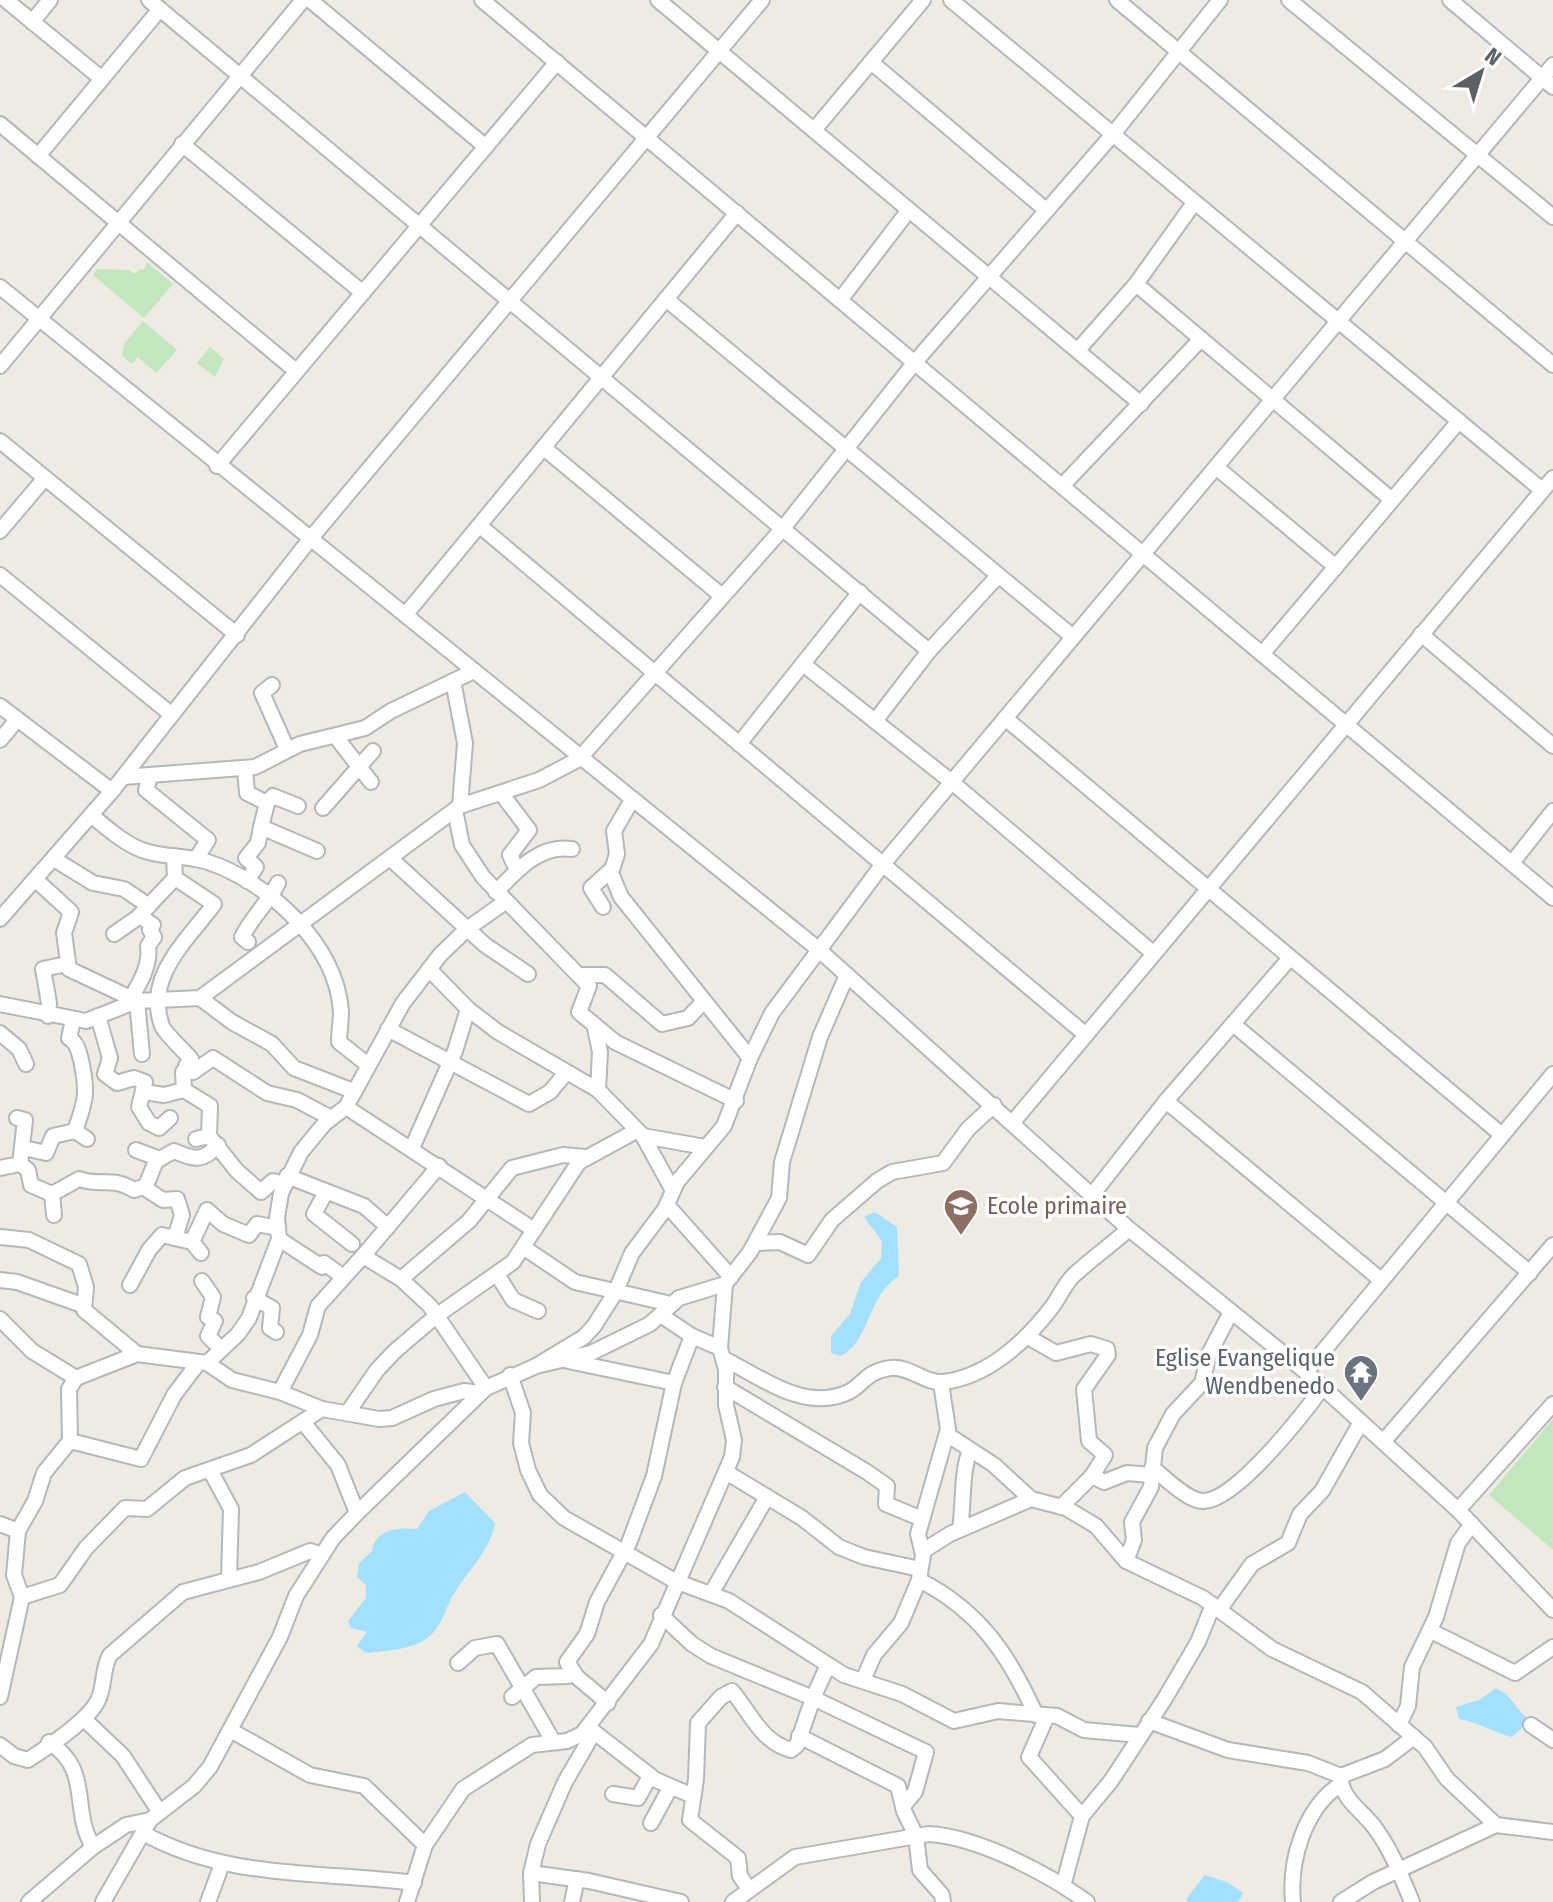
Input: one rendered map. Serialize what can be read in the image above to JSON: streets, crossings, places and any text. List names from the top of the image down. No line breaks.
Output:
{"places":{"school or university":["Ecole primaire"],"temple":["Eglise Evangelique Wendbenedo"]},"north":"top right"}
